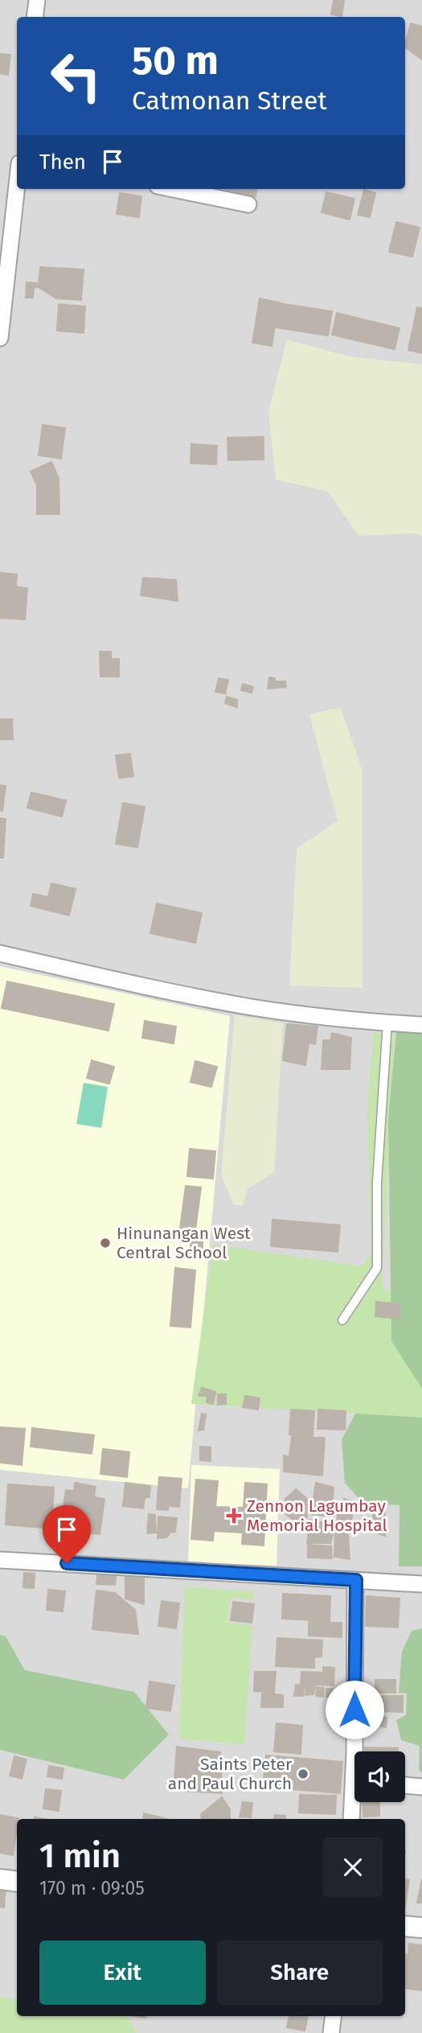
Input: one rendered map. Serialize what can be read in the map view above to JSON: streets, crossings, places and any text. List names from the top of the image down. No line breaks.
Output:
{"places":{"other":["Hinunangan West Central School","Saints Peter and Paul Church"],"health":["Zennon Lagumbay Memorial Hospital"]},"page":{"turn":["50 m","Catmonan Street"],"then":"Then","heading":["1 min","170 m · 09:05"],"buttons":["Exit","Share"]}}
